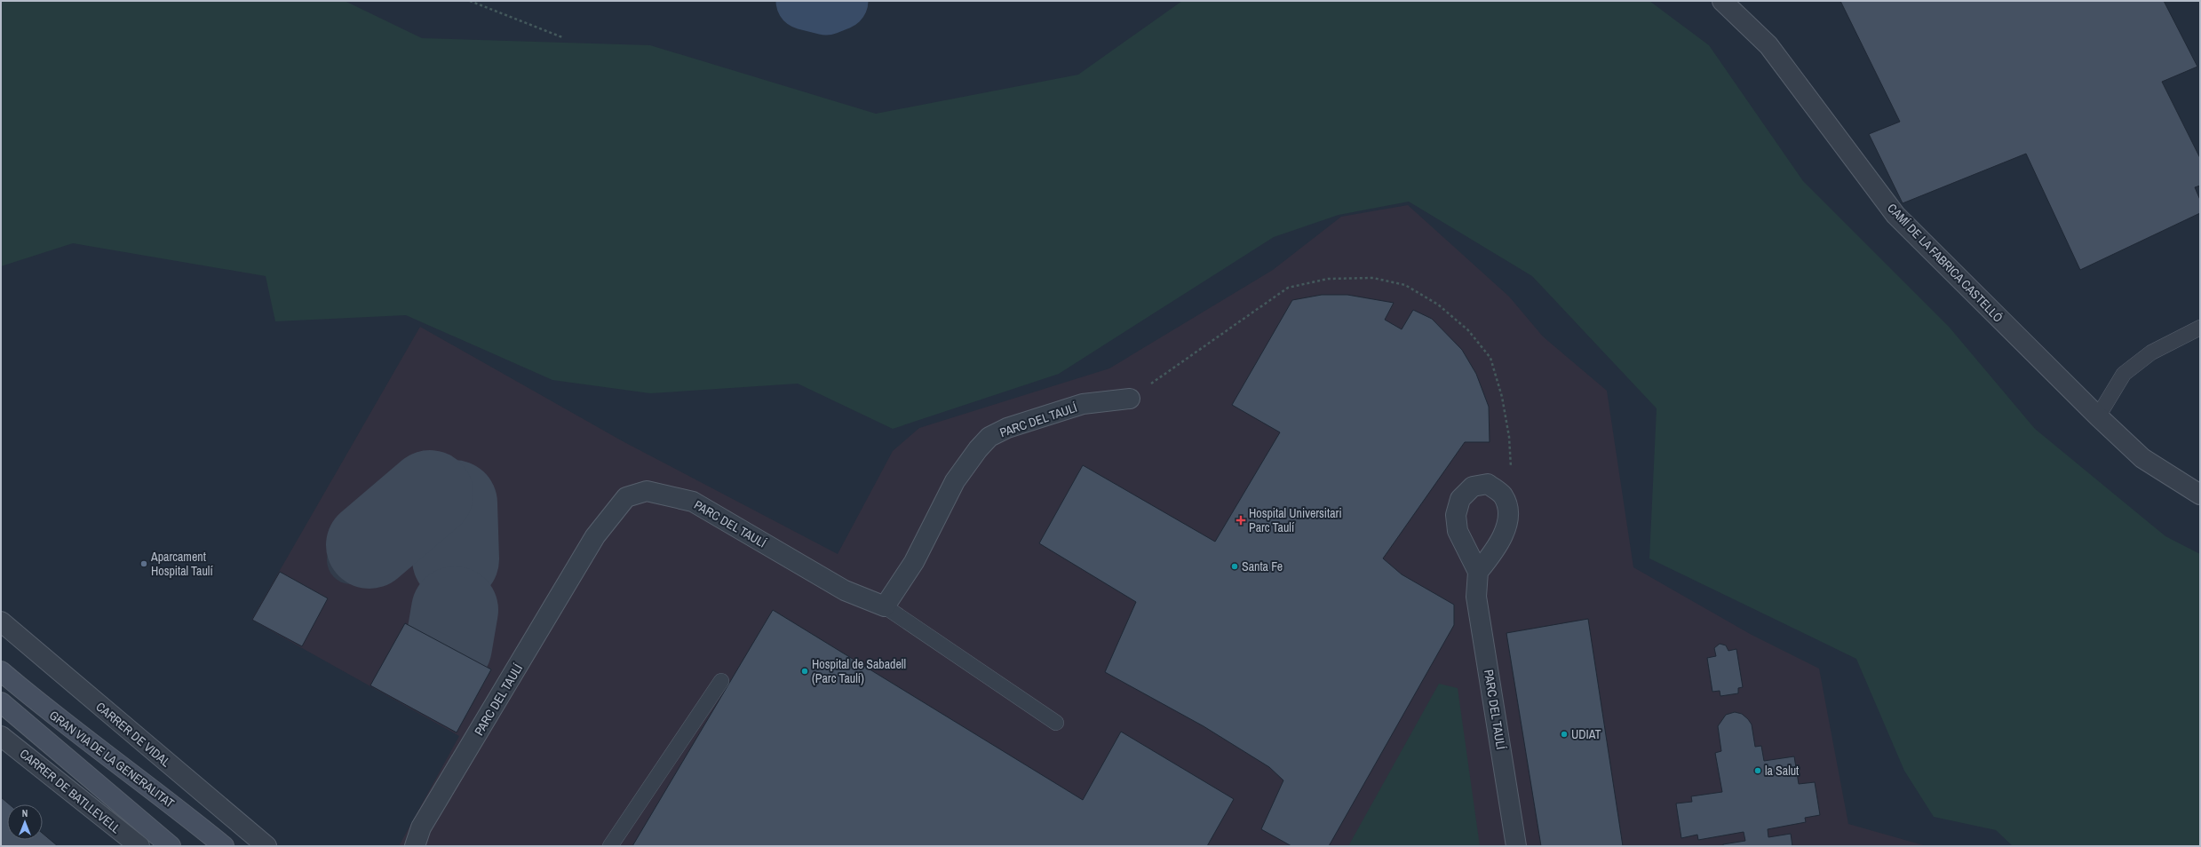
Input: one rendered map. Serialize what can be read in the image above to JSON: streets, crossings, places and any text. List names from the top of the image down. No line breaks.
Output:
{"streets":{"street":["CAMÍ DE LA FABRICA CASTELLÓ","PARC DEL TAULÍ","CARRER DE VIDAL","GRAN VIA DE LA GENERALITAT","CARRER DE BATLLEVELL"]},"places":{"health":["Hospital Universitari Parc Taulí"],"other":["Aparcament Hospital Taulí","Santa Fe","Hospital de Sabadell (Parc Taulí)","UDIAT","la Salut"]},"north":"top"}
